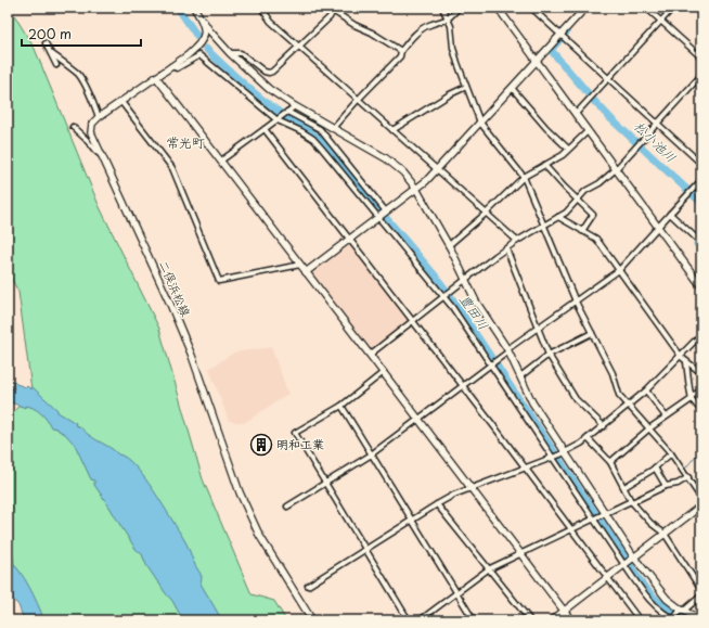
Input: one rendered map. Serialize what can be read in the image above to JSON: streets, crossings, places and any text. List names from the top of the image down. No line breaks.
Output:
{"streets":{"street":["二俣浜松線"]},"districts":["常光町"],"water":["松小池川","豊田川"],"places":{"building":["明和工業"]},"scale_bar":"200 m"}
